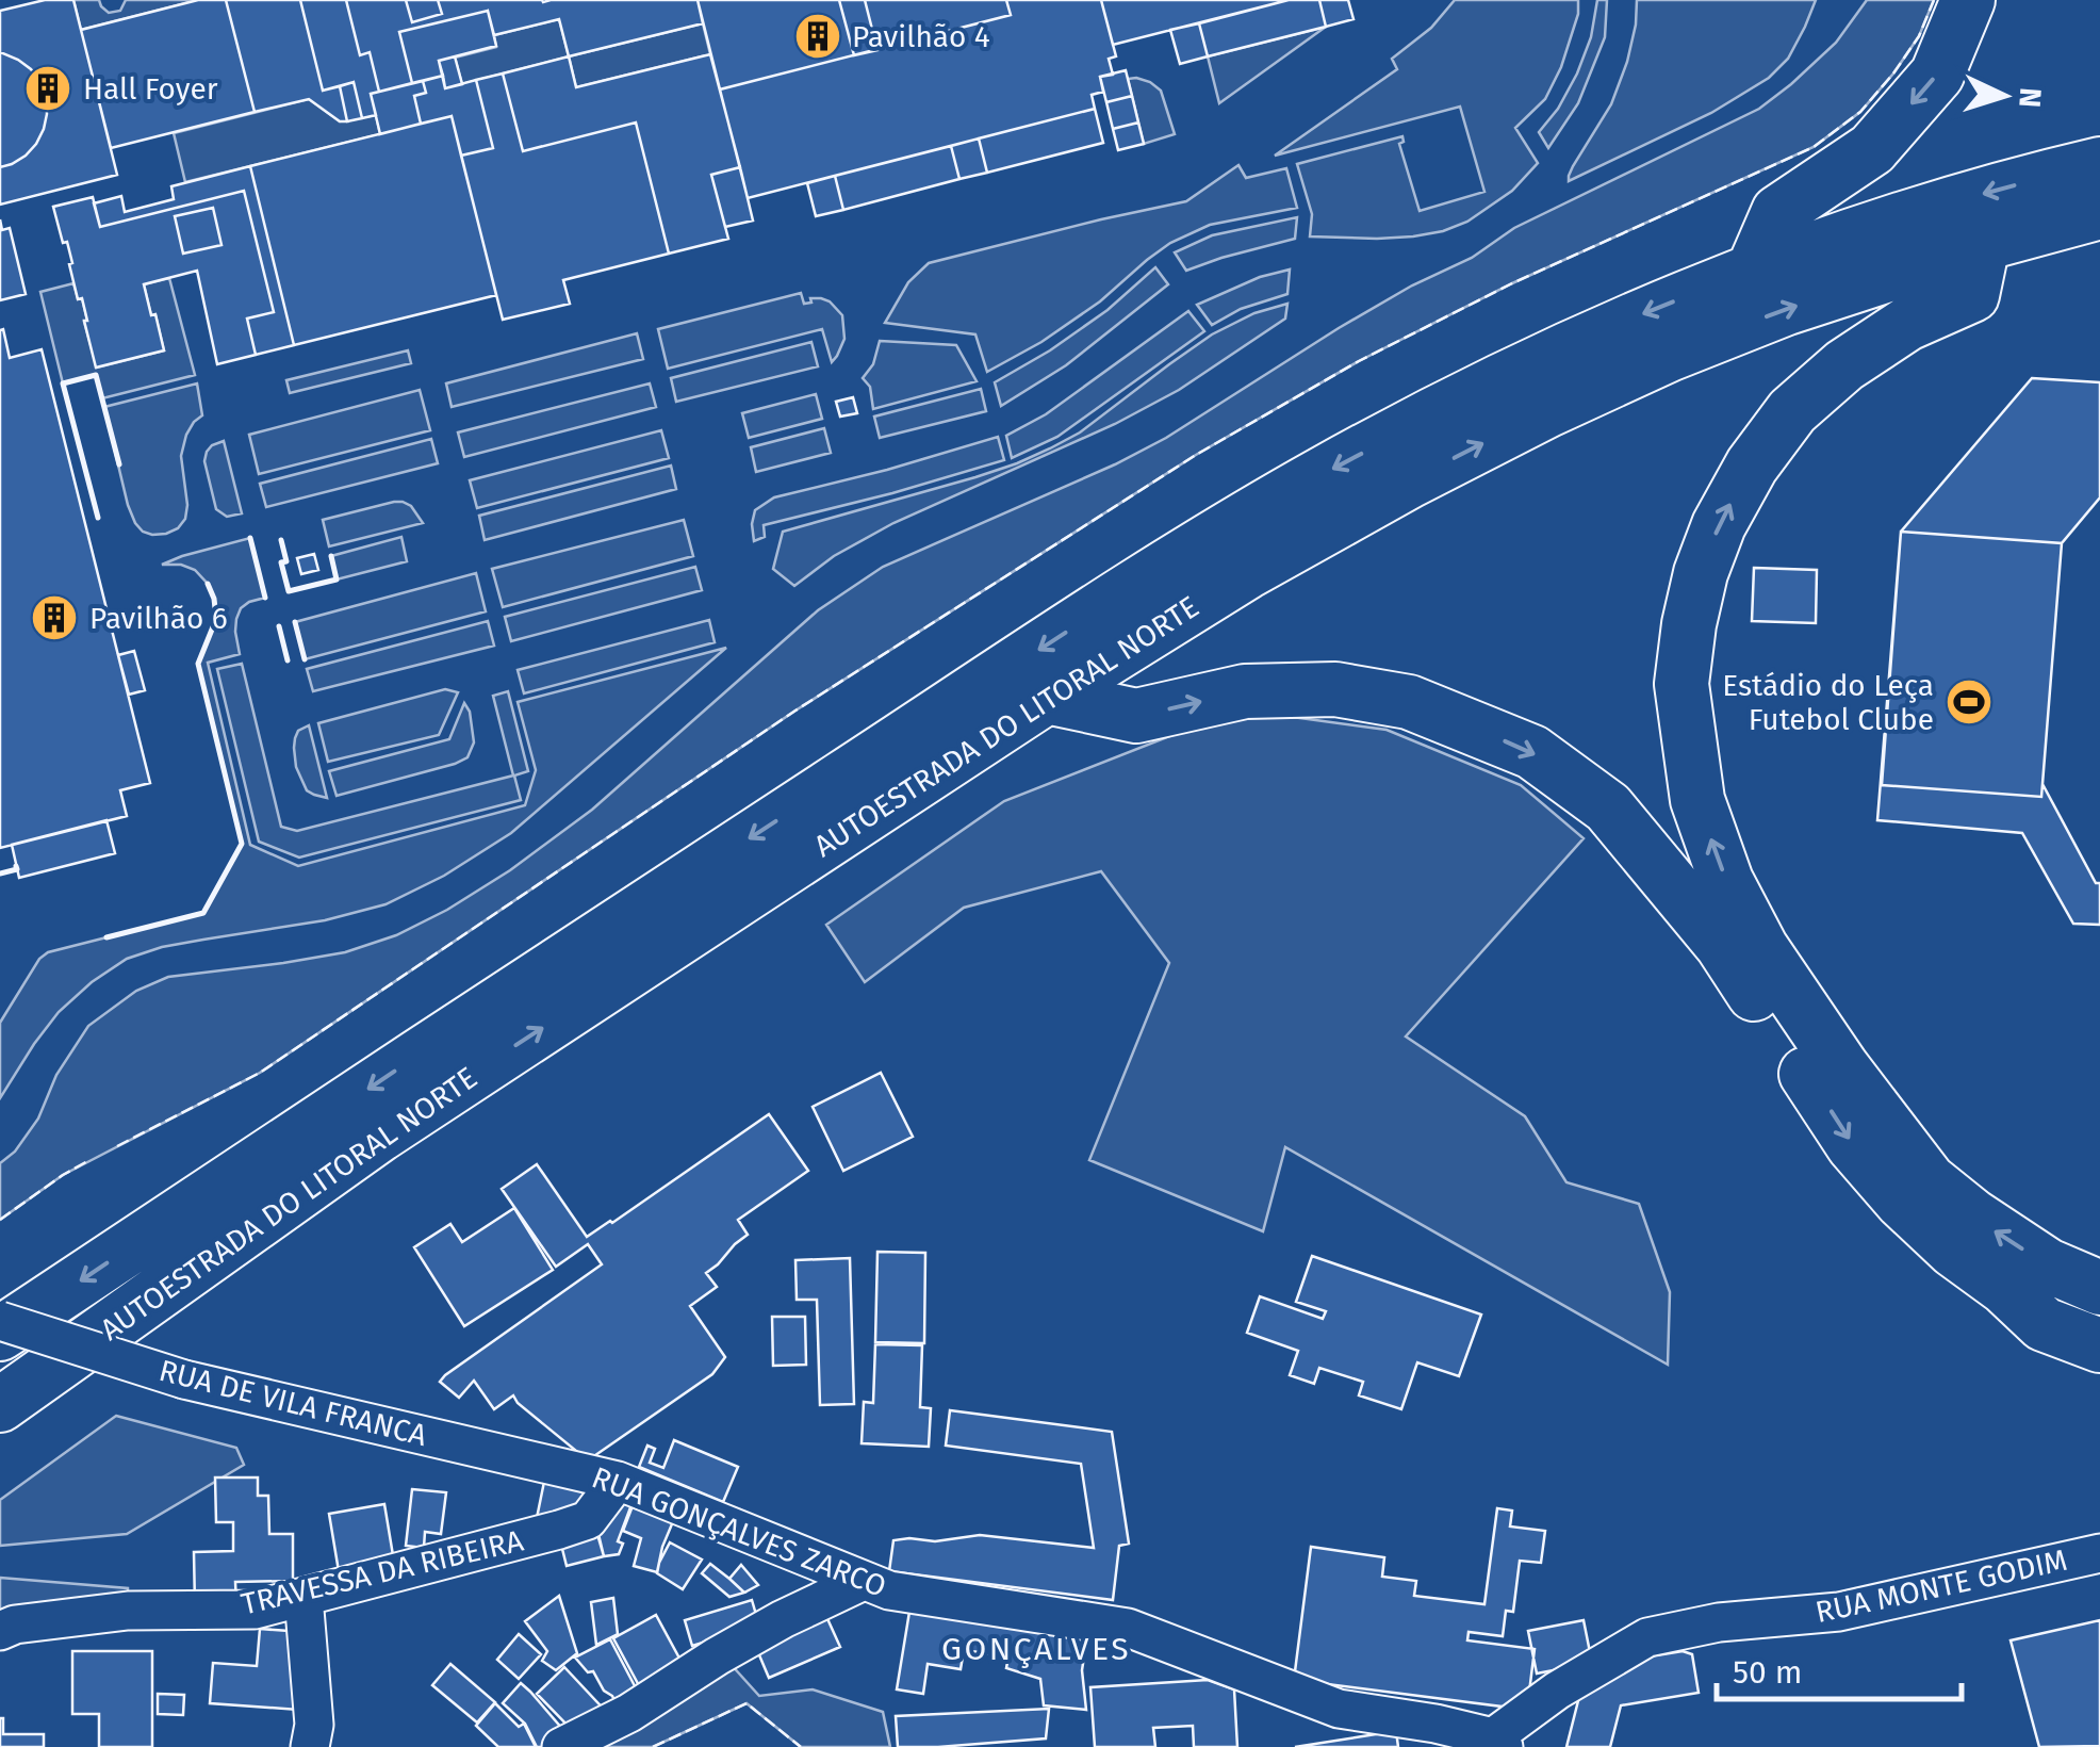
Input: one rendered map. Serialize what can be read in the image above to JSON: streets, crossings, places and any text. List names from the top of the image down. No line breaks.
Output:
{"streets":{"highway":["AUTOESTRADA DO LITORAL NORTE"],"street":["RUA DE VILA FRANCA","RUA GONÇALVES ZARCO","TRAVESSA DA RIBEIRA","RUA MONTE GODIM"]},"crossings":[["RUA DE VILA FRANCA","RUA GONÇALVES ZARCO"],["RUA GONÇALVES ZARCO","TRAVESSA DA RIBEIRA"],["RUA GONÇALVES ZARCO","RUA MONTE GODIM"]],"districts":["GONÇALVES"],"places":{"building":["Pavilhão 4","Hall Foyer","Pavilhão 6"],"sports":["Estádio do Leça Futebol Clube"]},"scale_bar":"50 m","north":"right"}
